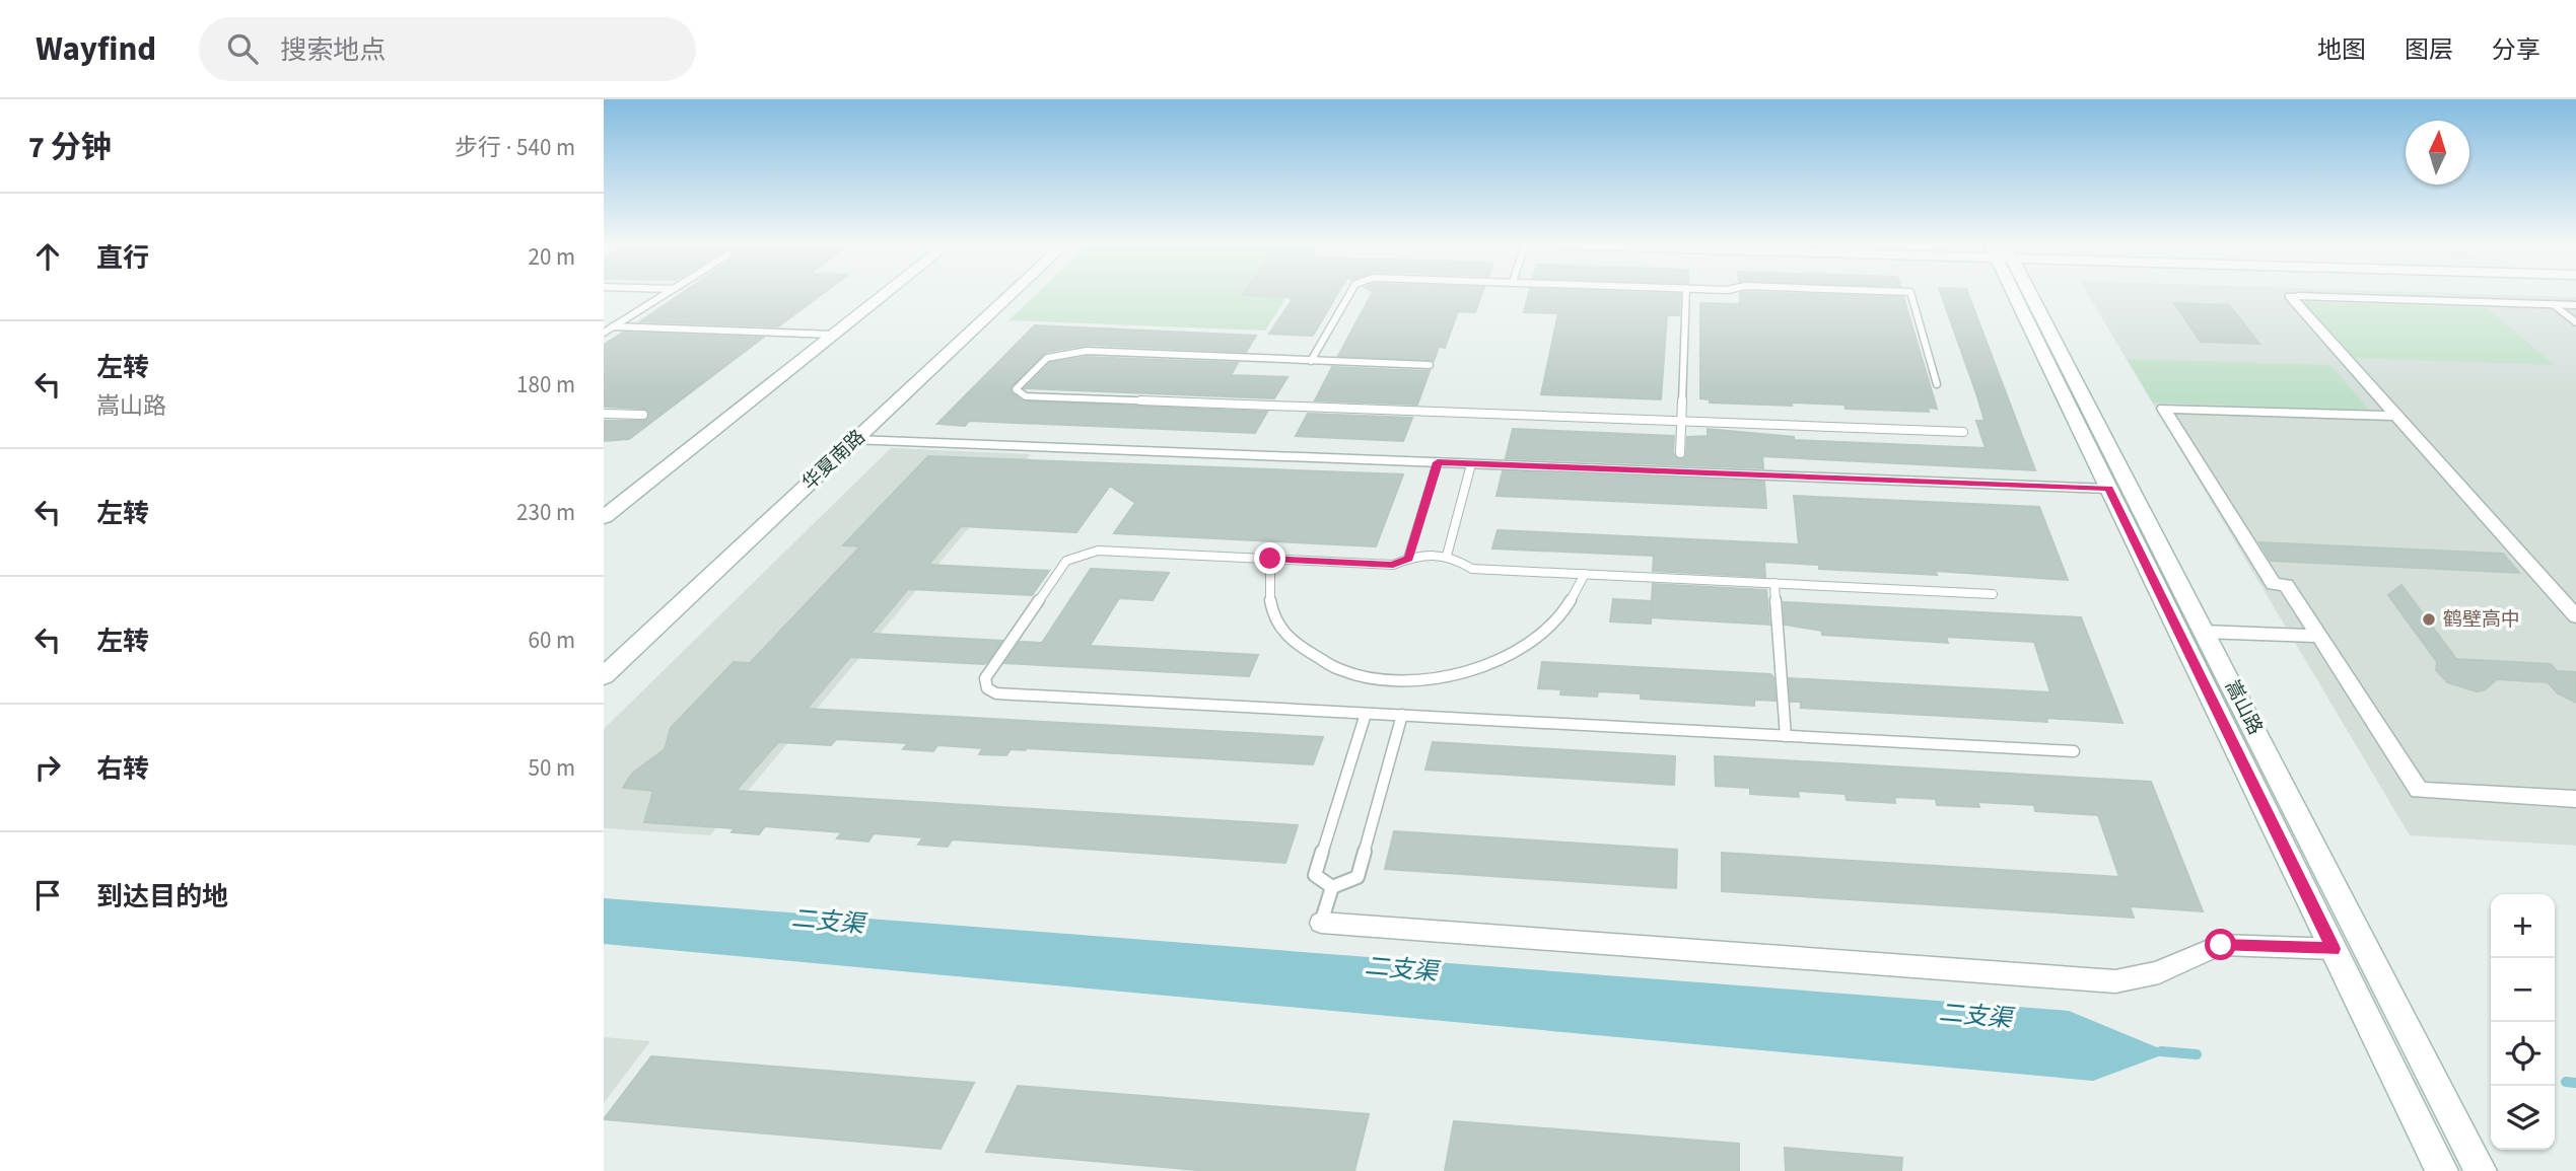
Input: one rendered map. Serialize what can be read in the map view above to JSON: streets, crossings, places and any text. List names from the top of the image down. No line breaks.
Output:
{"streets":{"street":["华夏南路","嵩山路"]},"water":["二支渠"],"places":["鹤壁高中"],"north":"top","page":{"header":"Wayfind","search":"搜索地点","nav":["地图","图层","分享"],"heading":["7 分钟","步行 · 540 m"],"list":[["直行","20 m"],["左转","嵩山路","180 m"],["左转","230 m"],["左转","60 m"],["右转","50 m"],"到达目的地"],"map_buttons":["+","−"]}}
